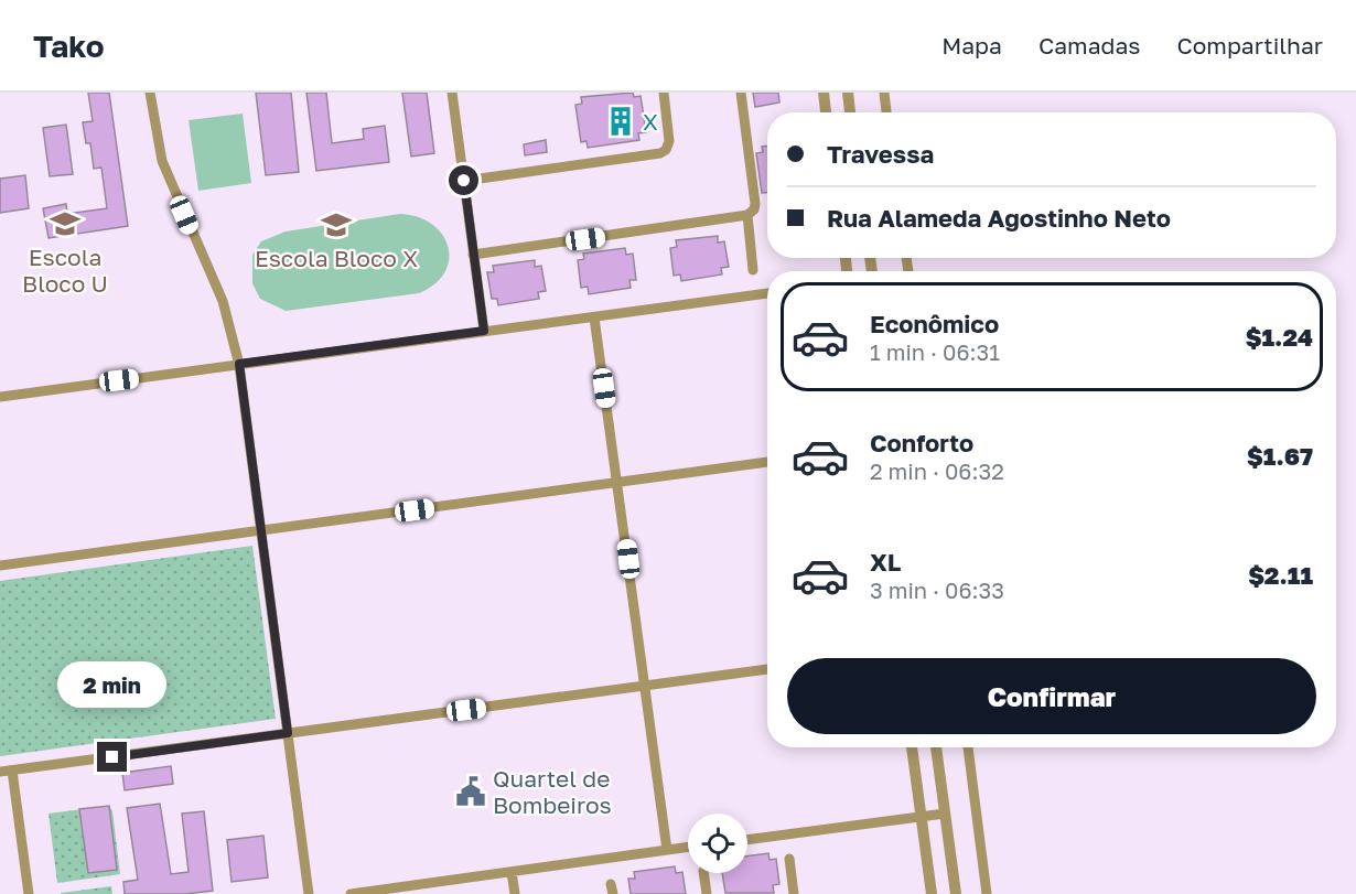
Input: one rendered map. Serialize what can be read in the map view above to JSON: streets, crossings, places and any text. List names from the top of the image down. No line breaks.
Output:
{"places":{"building":["X"],"school or university":["Escola Bloco U","Escola Bloco X"],"public building":["Quartel de Bombeiros"]},"page":{"header":"Tako","nav":["Mapa","Camadas","Compartilhar"],"banner":["Travessa","Rua Alameda Agostinho Neto"],"list":[{"name":"Econômico","note":"1 min · 06:31","value":"$1.24"},{"name":"Conforto","note":"2 min · 06:32","value":"$1.67"},{"name":"XL","note":"3 min · 06:33","value":"$2.11"}],"buttons":"Confirmar","bubble":"2 min"}}
